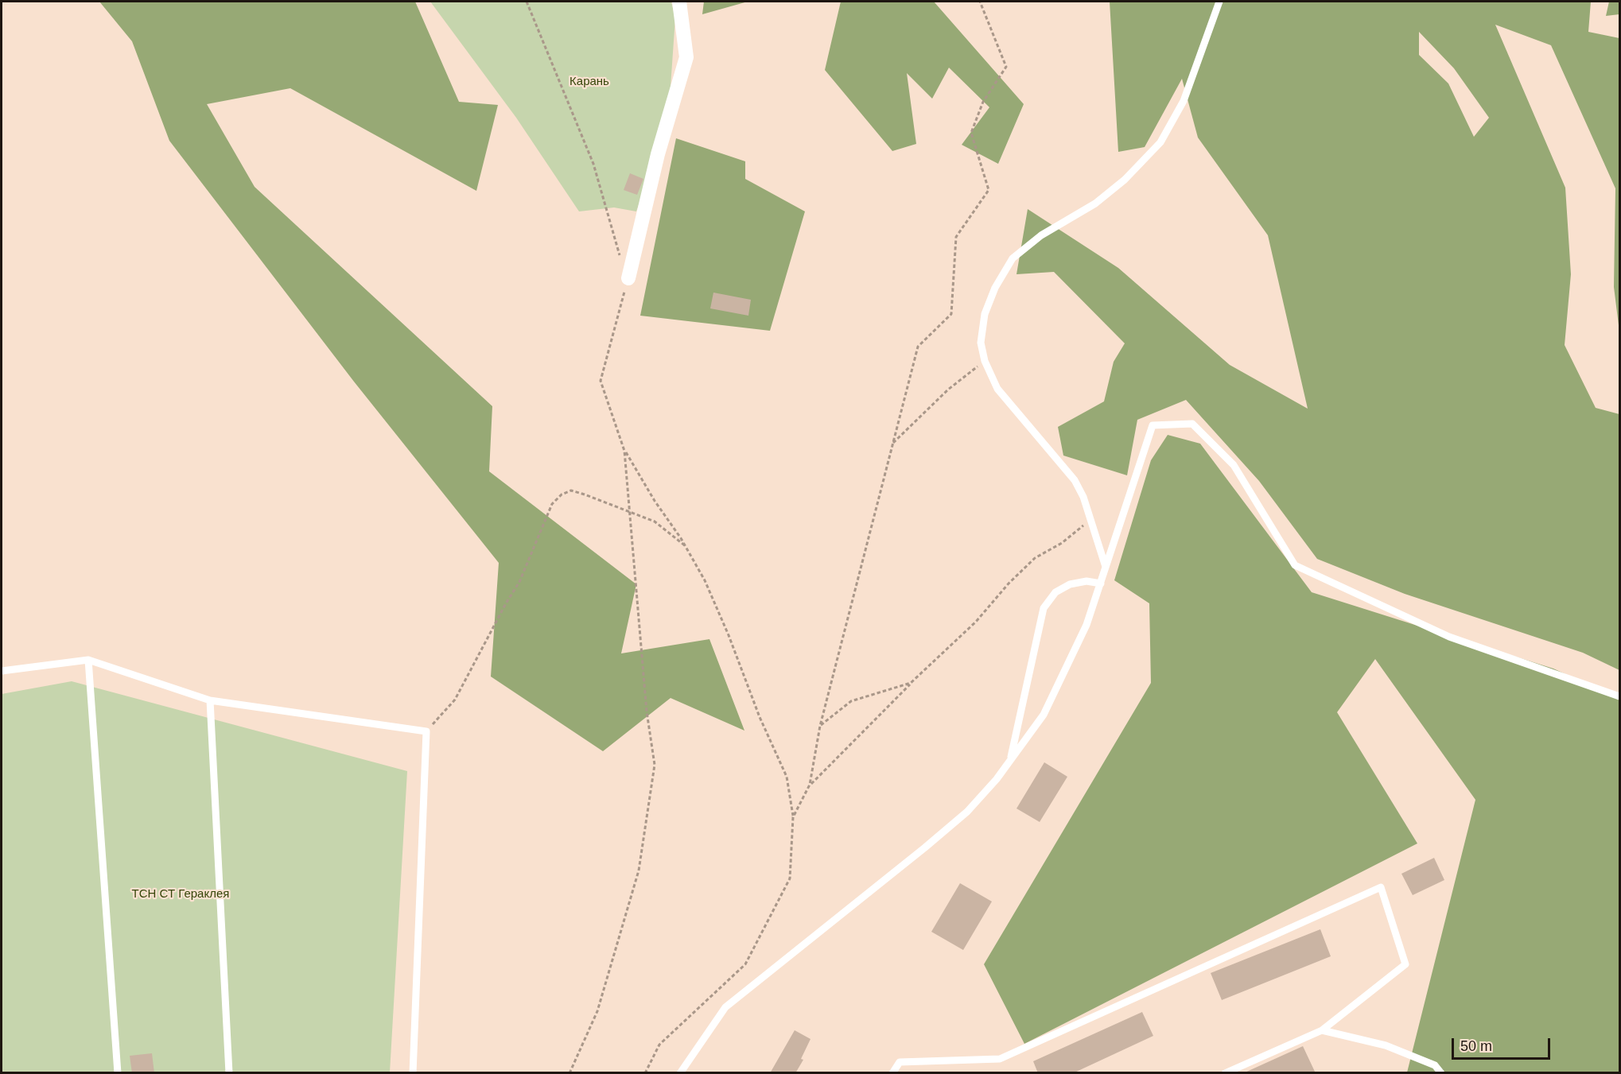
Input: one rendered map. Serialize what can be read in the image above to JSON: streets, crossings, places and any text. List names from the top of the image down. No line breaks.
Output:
{"parks":["Карань","ТСН СТ Гераклея"],"scale_bar":"50 m"}
